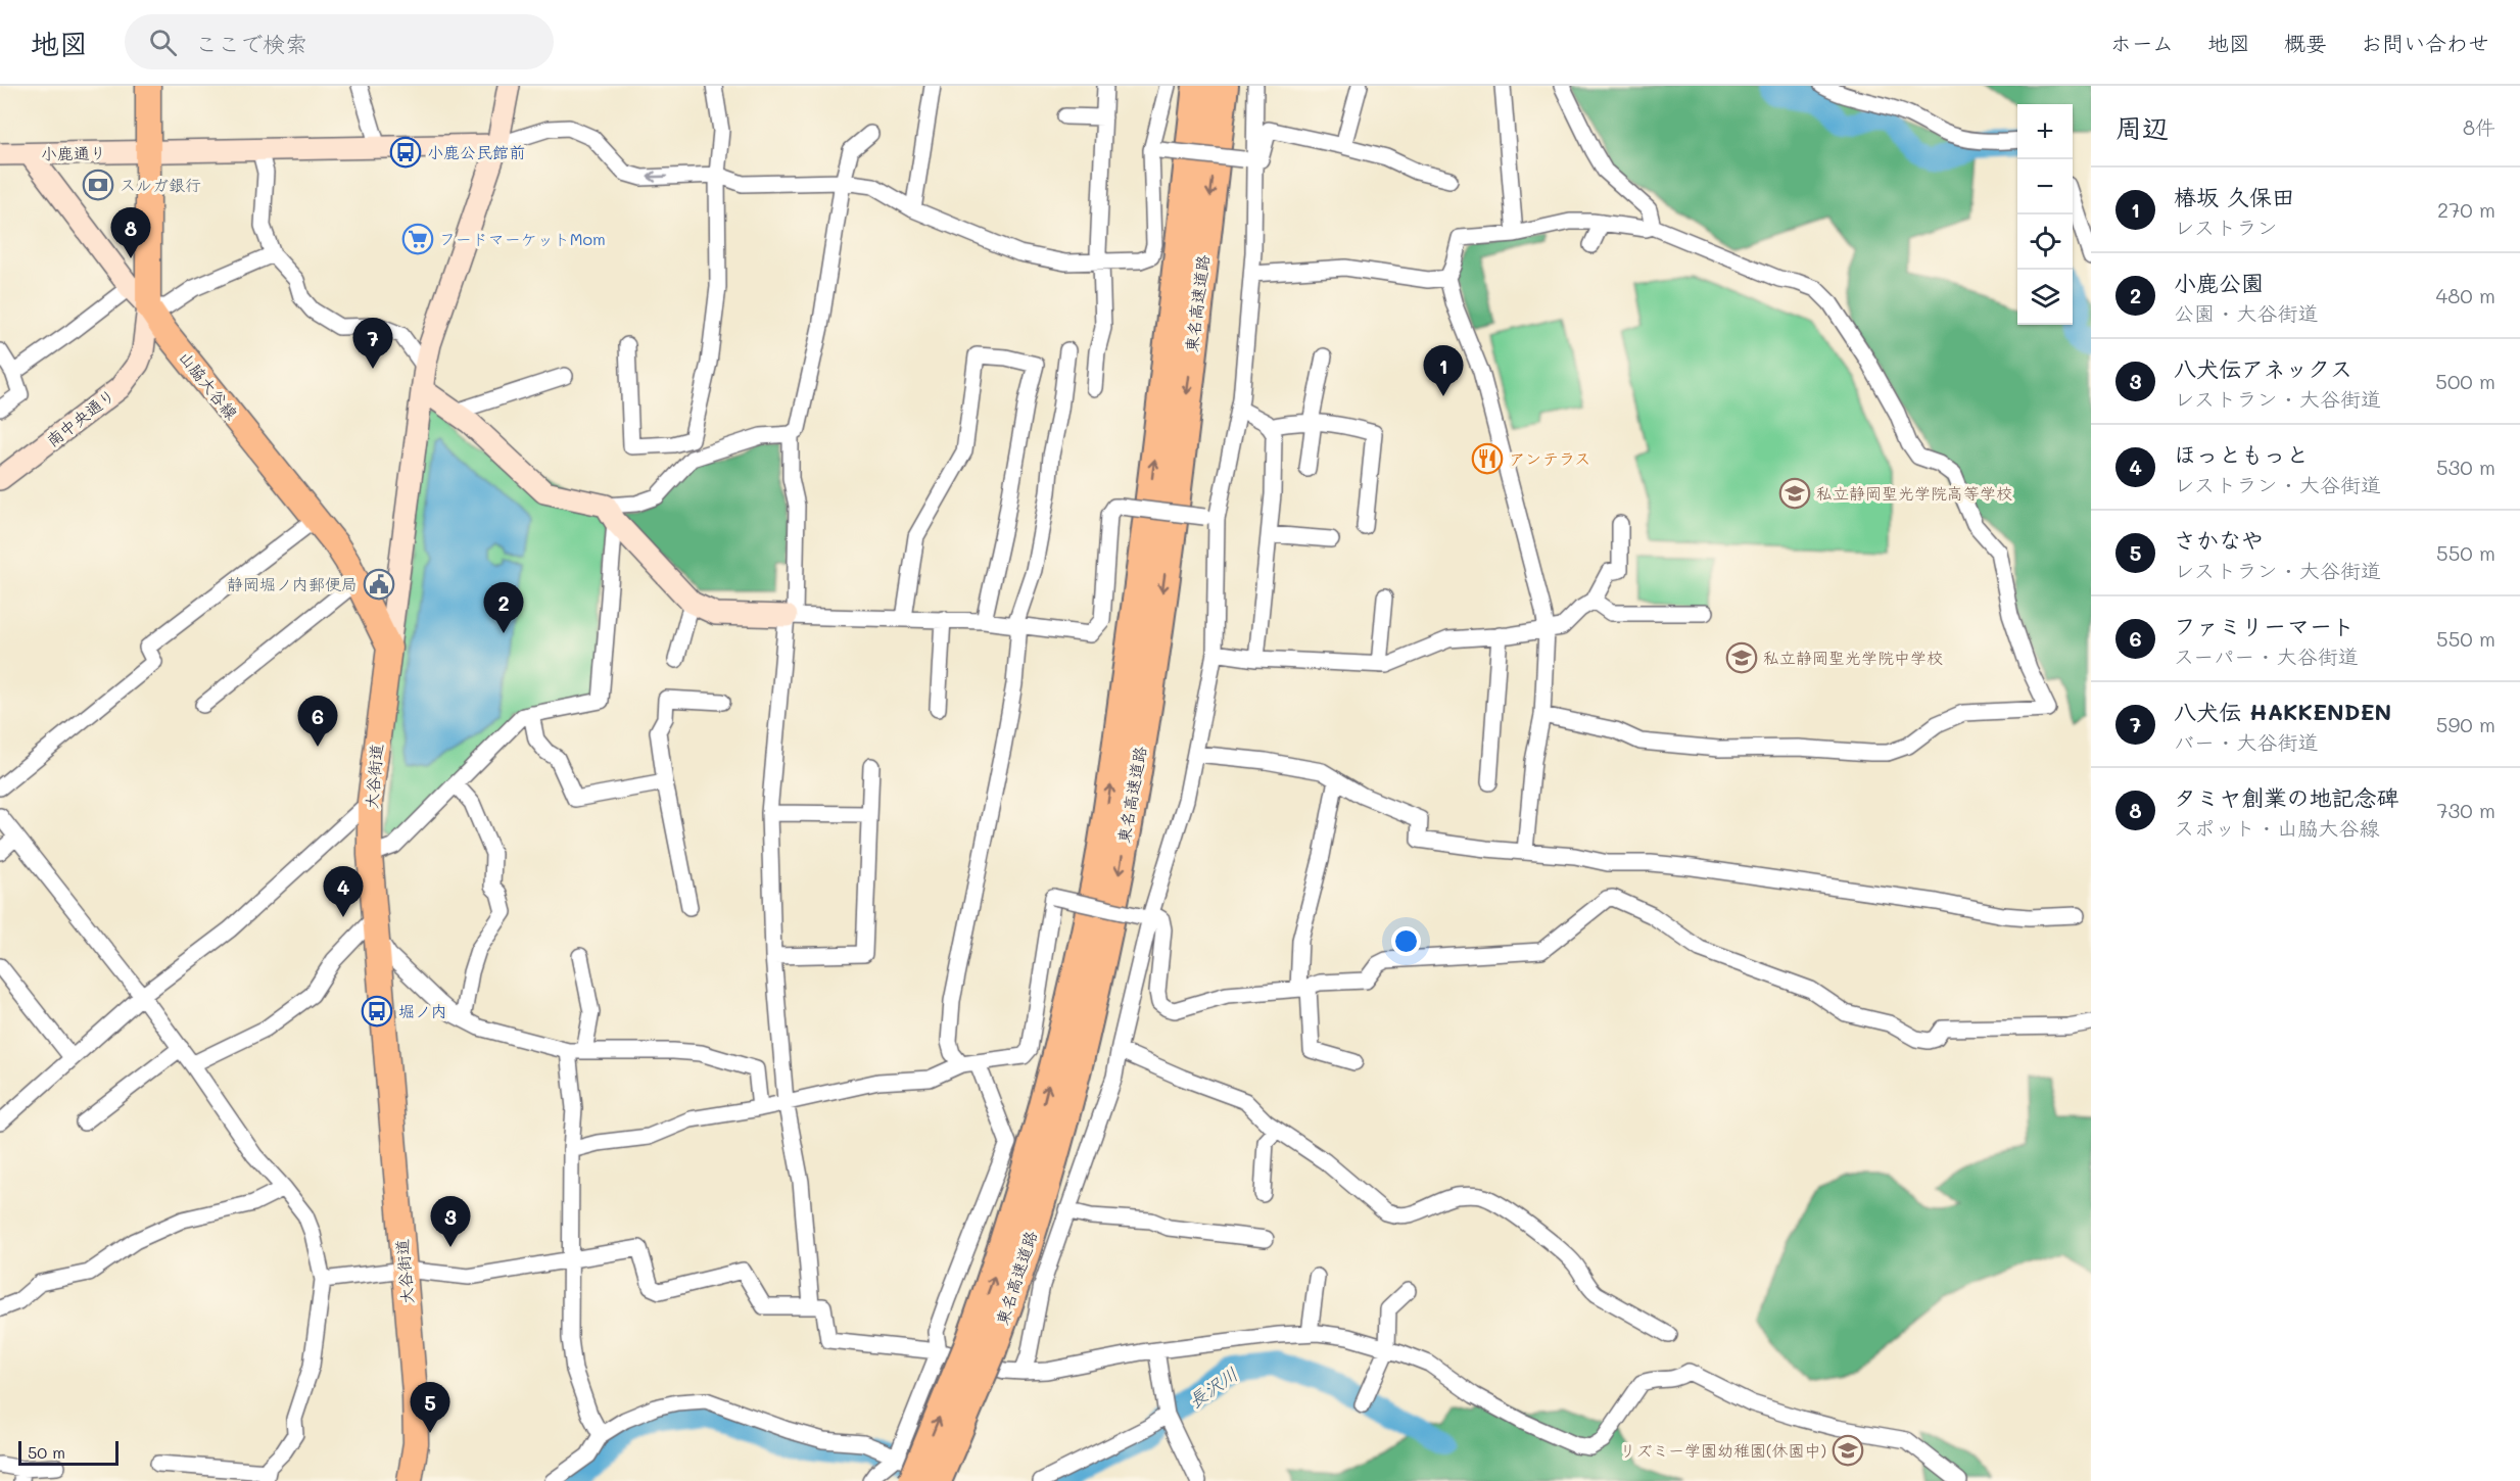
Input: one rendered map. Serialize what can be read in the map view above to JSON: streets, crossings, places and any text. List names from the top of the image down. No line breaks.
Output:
{"streets":{"highway":["東名高速道路"],"main road":["山脇大谷線","大谷街道"],"street":["小鹿通り","南中央通り"]},"crossings":[["小鹿通り","大谷街道"],["山脇大谷線","南中央通り"],["山脇大谷線","大谷街道"]],"water":["長沢川"],"places":{"bus stop":["小鹿公民館前","堀ノ内"],"bank":["スルガ銀行"],"supermarket":["フードマーケットMom"],"restaurant":["アンテラス"],"school or university":["私立静岡聖光学院高等学校","私立静岡聖光学院中学校","リズミー学園幼稚園(休園中)"],"public building":["静岡堀ノ内郵便局"]},"scale_bar":"50 m","page":{"header":"地図","search":"ここで検索","nav":["ホーム","地図","概要","お問い合わせ"],"heading":["周辺","8件"],"map_buttons":["+","−"],"list":[{"mark":"1","name":"椿坂 久保田","note":"レストラン","value":"270 m"},{"mark":"2","name":"小鹿公園","note":"公園 · 大谷街道","value":"480 m"},{"mark":"3","name":"八犬伝アネックス","note":"レストラン · 大谷街道","value":"500 m"},{"mark":"4","name":"ほっともっと","note":"レストラン · 大谷街道","value":"530 m"},{"mark":"5","name":"さかなや","note":"レストラン · 大谷街道","value":"550 m"},{"mark":"6","name":"ファミリーマート","note":"スーパー · 大谷街道","value":"550 m"},{"mark":"7","name":"八犬伝 HAKKENDEN","note":"バー · 大谷街道","value":"590 m"},{"mark":"8","name":"タミヤ創業の地記念碑","note":"スポット · 山脇大谷線","value":"730 m"}],"pins":["8","7","1","2","6","4","3","5"],"scale":"50 m"}}
